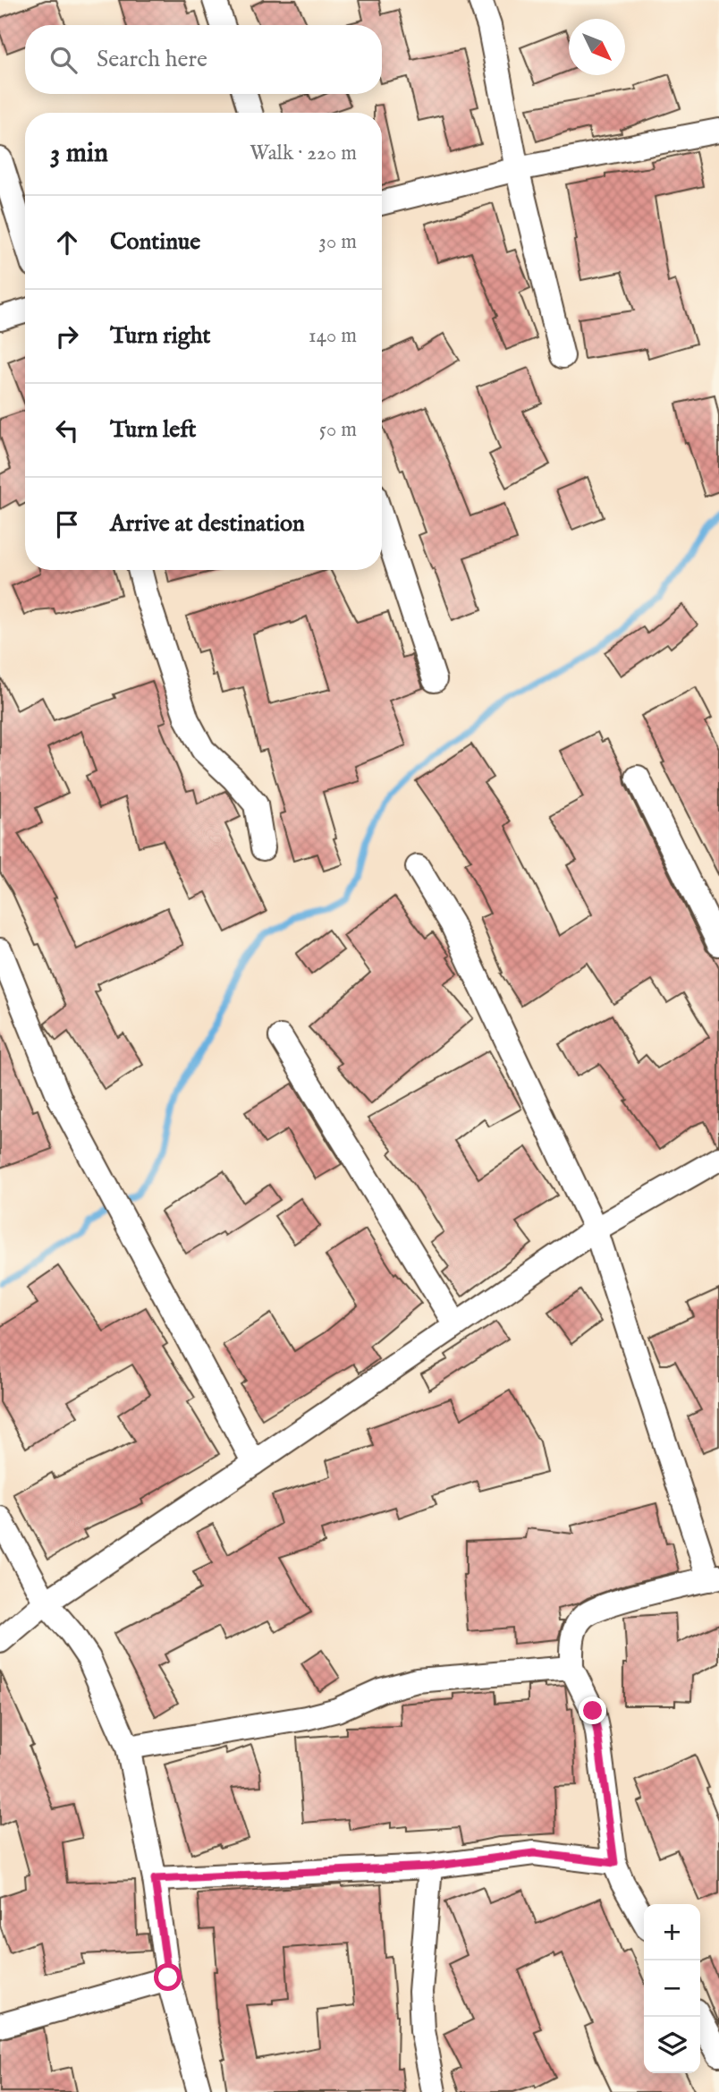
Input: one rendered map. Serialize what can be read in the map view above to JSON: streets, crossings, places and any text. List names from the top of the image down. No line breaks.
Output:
{"north":"bottom right","page":{"search":"Search here","heading":["3 min","Walk · 220 m"],"list":[["Continue","30 m"],["Turn right","140 m"],["Turn left","50 m"],"Arrive at destination"],"map_buttons":["+","−"]}}
